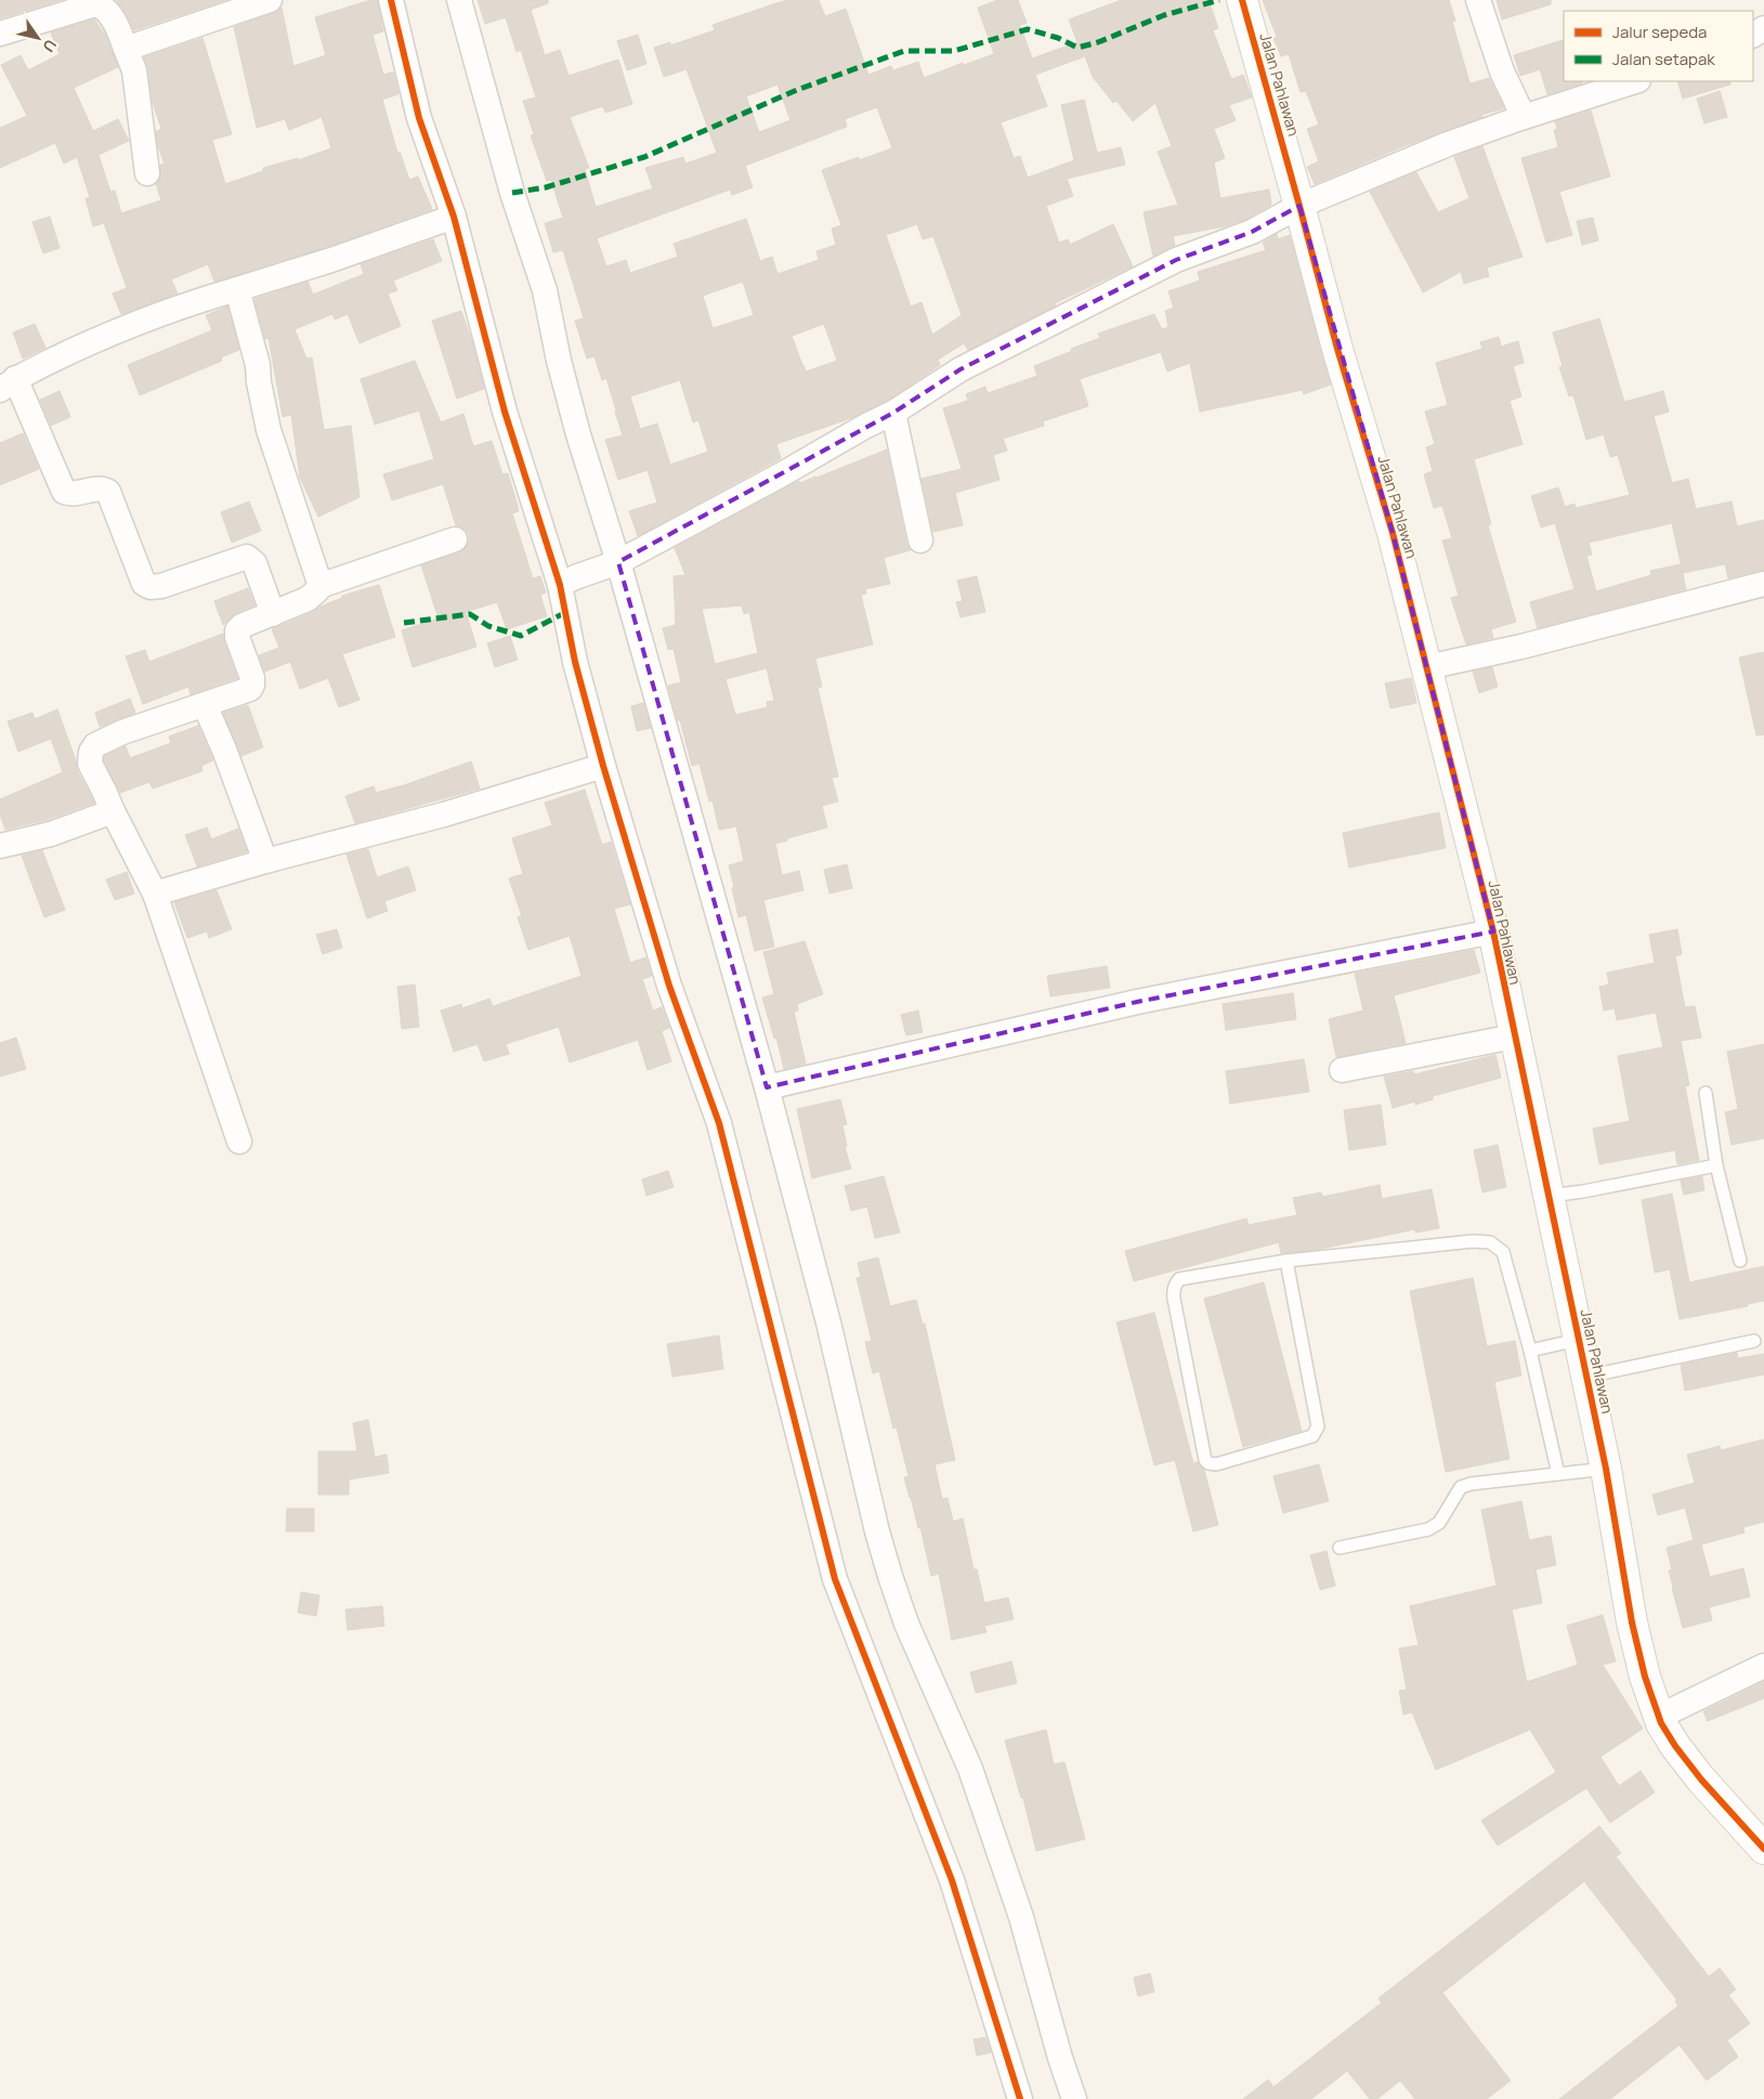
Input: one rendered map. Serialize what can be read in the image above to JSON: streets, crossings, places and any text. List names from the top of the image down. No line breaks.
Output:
{"streets":{"street":["Jalan Pahlawan"]},"legend":["Jalur sepeda","Jalan setapak"],"north":"bottom right"}
